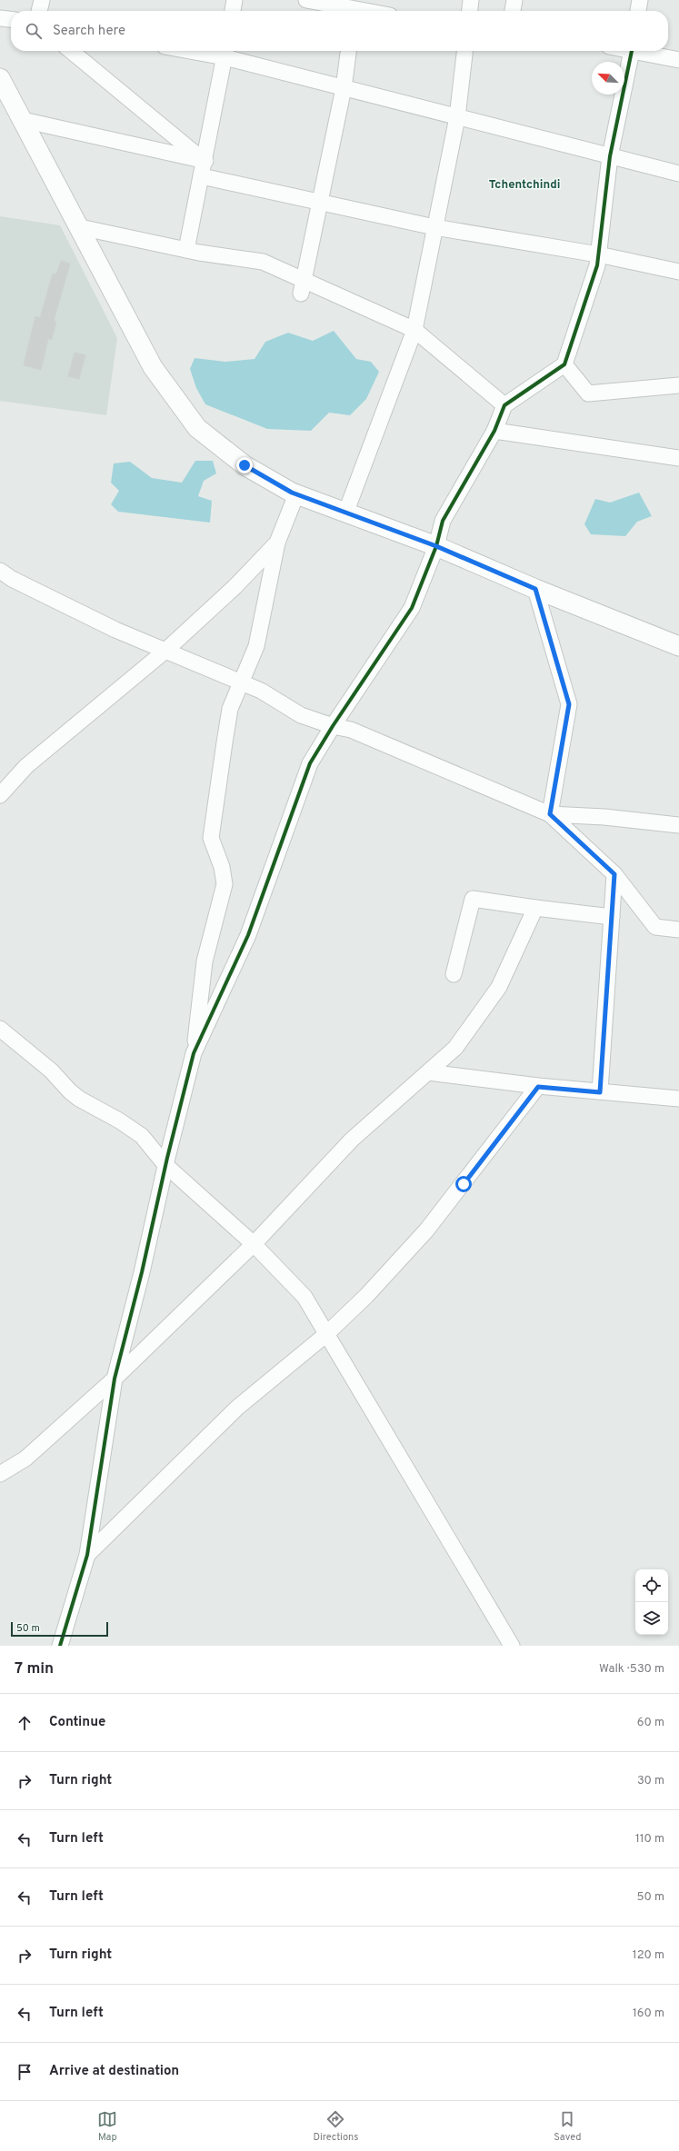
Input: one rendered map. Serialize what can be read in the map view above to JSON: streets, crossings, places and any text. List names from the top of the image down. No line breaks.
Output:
{"districts":["Tchentchindi"],"scale_bar":"50 m","north":"top left","page":{"search":"Search here","scale":"50 m","heading":["7 min","Walk · 530 m"],"list":[["Continue","60 m"],["Turn right","30 m"],["Turn left","110 m"],["Turn left","50 m"],["Turn right","120 m"],["Turn left","160 m"],"Arrive at destination"],"nav":["Map","Directions","Saved"]}}
